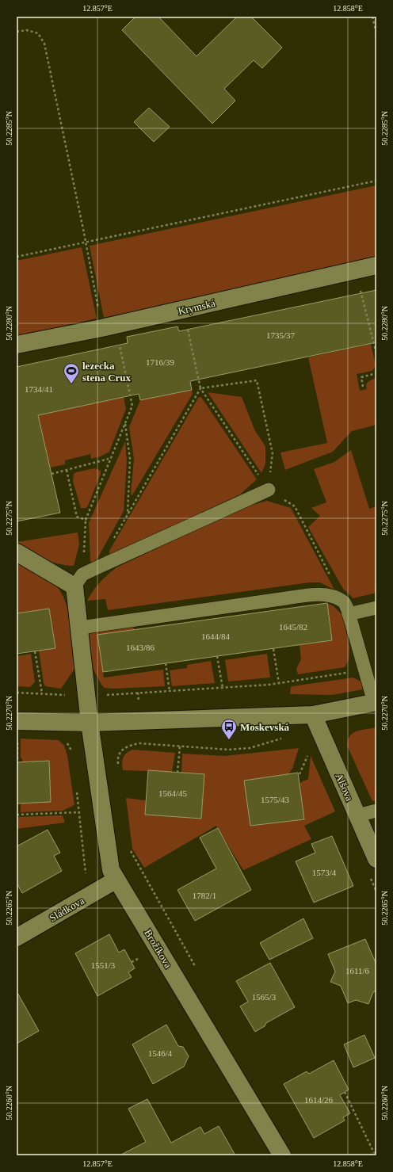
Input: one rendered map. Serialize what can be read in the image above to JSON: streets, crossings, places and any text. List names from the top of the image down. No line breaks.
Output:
{"streets":{"street":["Krymská","Alšova","Sládkova","Brožíkova"]},"crossings":[["Sládkova","Brožíkova"]],"places":{"sports":["lezecka stena Crux"],"bus stop":["Moskevská"]},"house_numbers":["1735/37","1716/39","1734/41","1645/82","1644/84","1643/86","1564/45","1575/43","1573/4","1782/1","1551/3","1611/6","1565/3","1546/4","1614/26"],"coordinates":["12.857°E","12.858°E","50.2285°N","50.2280°N","50.2275°N","50.2270°N","50.2265°N","50.2260°N"]}
